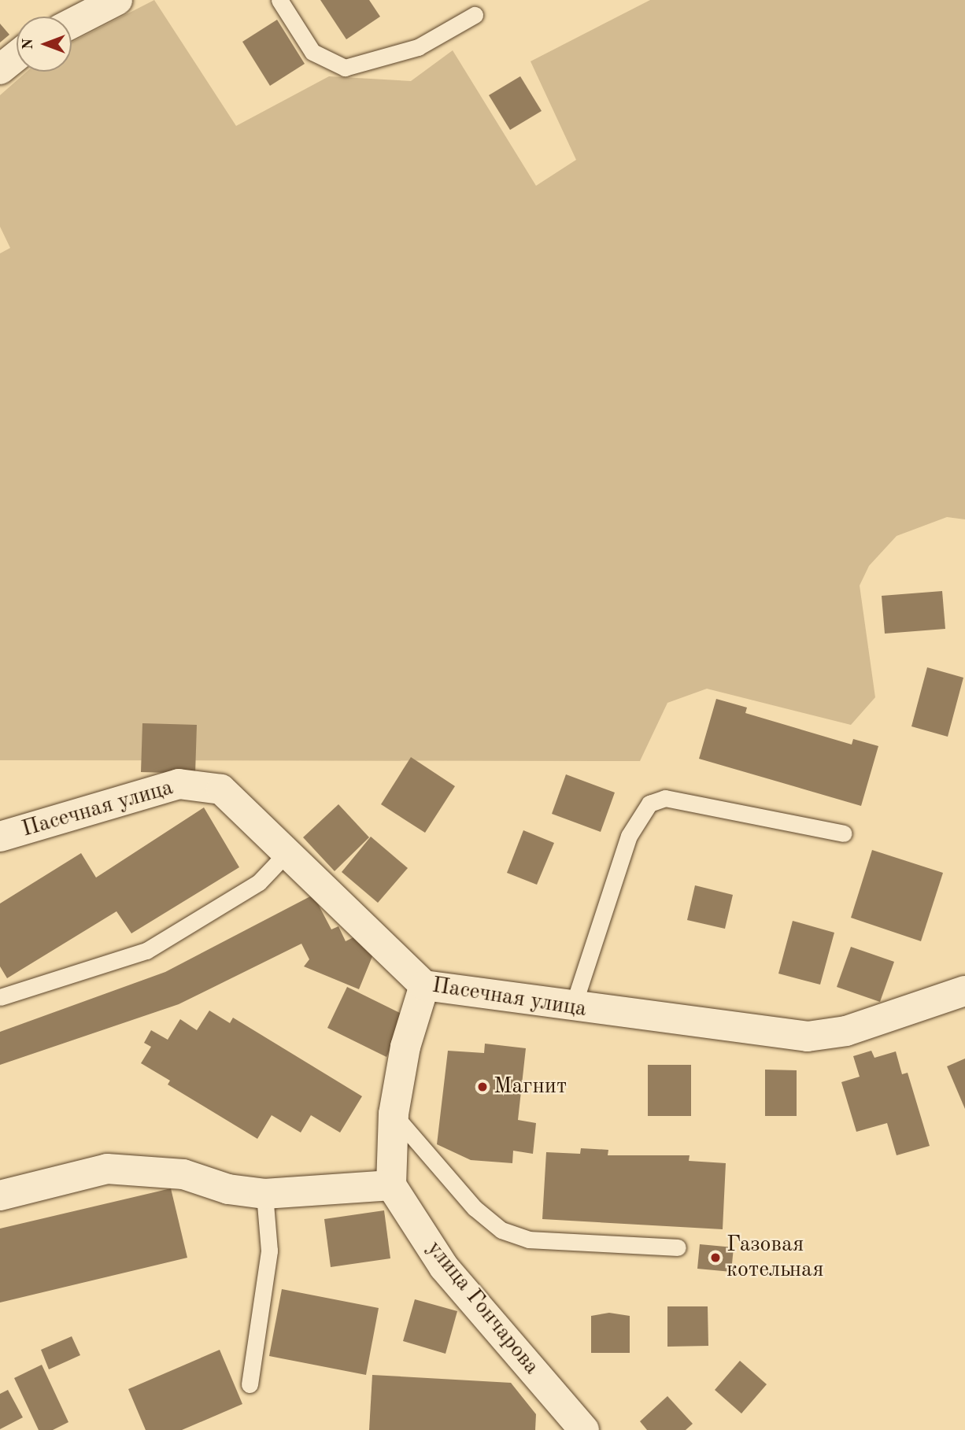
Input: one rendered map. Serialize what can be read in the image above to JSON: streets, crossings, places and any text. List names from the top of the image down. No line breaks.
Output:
{"streets":{"street":["Пасечная улица","улица Гончарова"]},"places":["Магнит","Газовая котельная"],"north":"left"}
